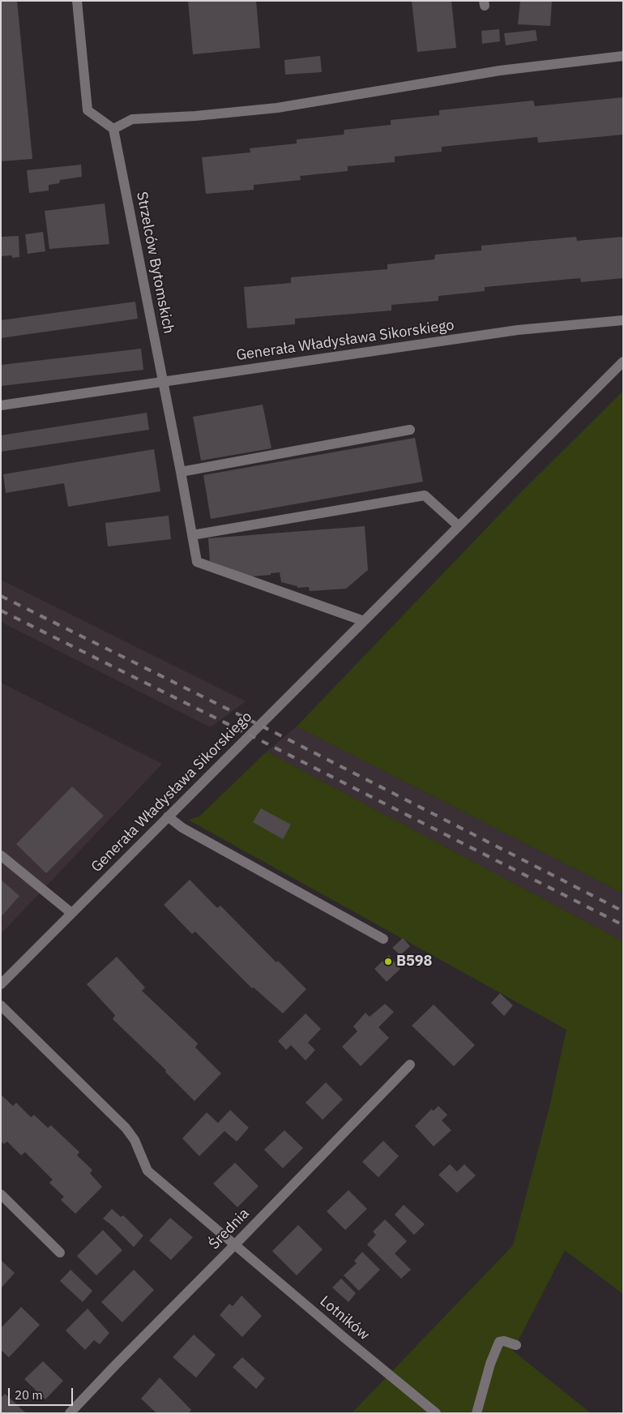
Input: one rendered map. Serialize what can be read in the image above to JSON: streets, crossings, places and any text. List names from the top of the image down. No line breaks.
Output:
{"streets":{"street":["Strzelców Bytomskich","Generała Władysława Sikorskiego","Średnia","Lotników"]},"crossings":[["Strzelców Bytomskich","Generała Władysława Sikorskiego"],["Średnia","Lotników"]],"places":["B598"],"scale_bar":"20 m"}
